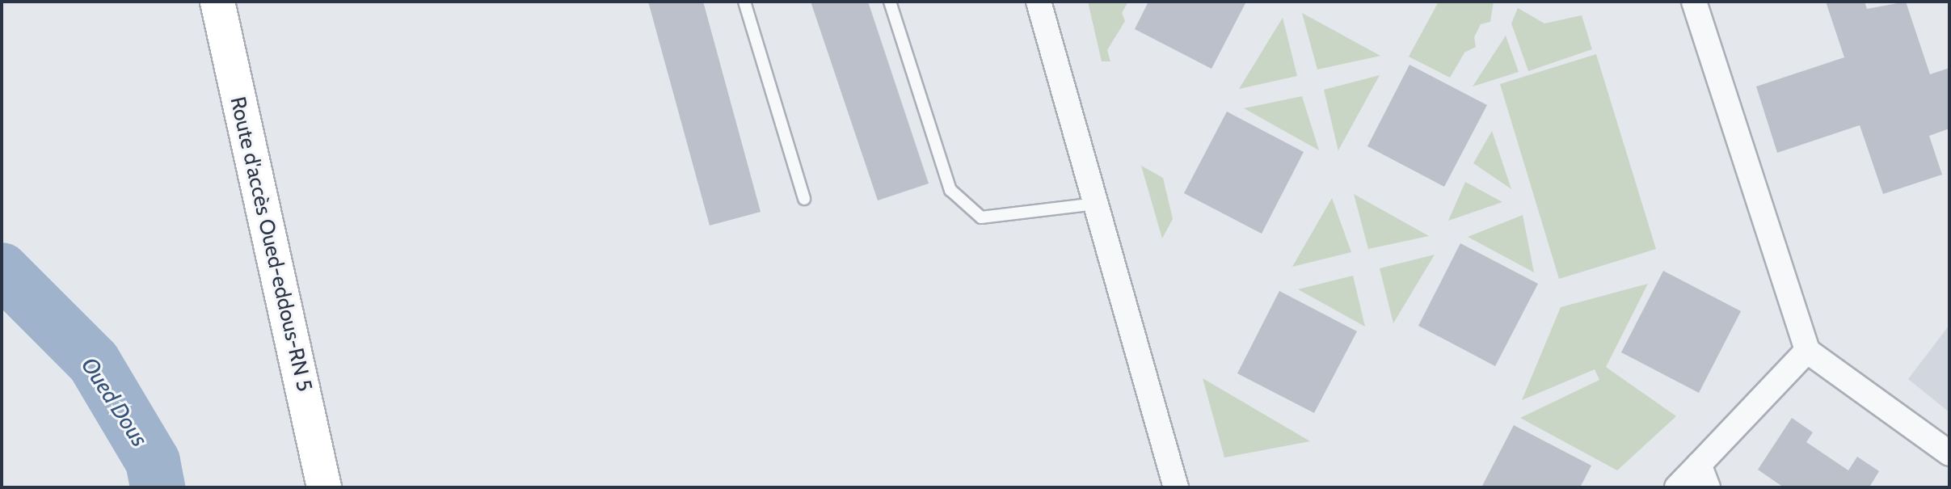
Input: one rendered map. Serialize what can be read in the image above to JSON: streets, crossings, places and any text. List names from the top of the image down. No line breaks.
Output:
{"streets":{"main road":["Route d'accès Oued-eddous-RN 5"]},"water":["Oued Dous"]}
